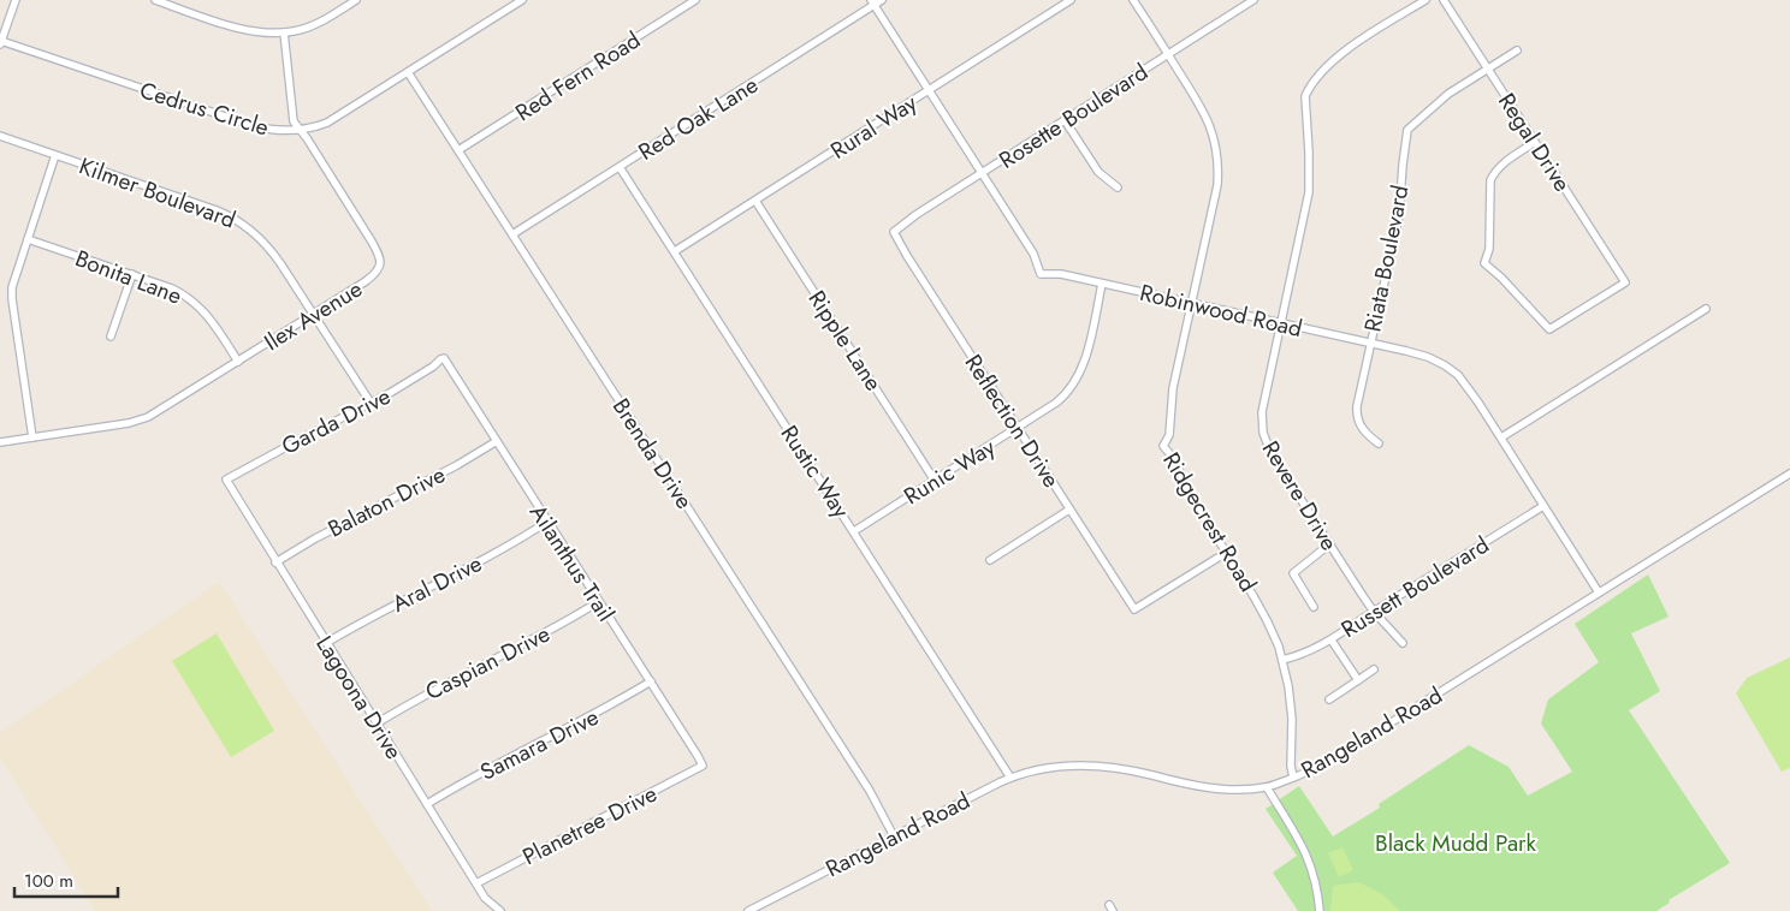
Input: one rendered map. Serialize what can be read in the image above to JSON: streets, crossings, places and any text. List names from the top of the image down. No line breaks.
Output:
{"streets":{"street":["Red Fern Road","Cedrus Circle","Rosette Boulevard","Red Oak Lane","Rural Way","Regal Drive","Kilmer Boulevard","Riata Boulevard","Bonita Lane","Robinwood Road","Ilex Avenue","Ripple Lane","Garda Drive","Reflection Drive","Brenda Drive","Rustic Way","Runic Way","Revere Drive","Balaton Drive","Ridgecrest Road","Ailanthus Trail","Aral Drive","Russett Boulevard","Caspian Drive","Lagoona Drive","Rangeland Road","Samara Drive","Planetree Drive"]},"crossings":[["Red Fern Road","Brenda Drive"],["Cedrus Circle","Ilex Avenue"],["Cedrus Circle","Brenda Drive"],["Rosette Boulevard","Robinwood Road"],["Rosette Boulevard","Reflection Drive"],["Rosette Boulevard","Ridgecrest Road"],["Red Oak Lane","Robinwood Road"],["Red Oak Lane","Brenda Drive"],["Red Oak Lane","Rustic Way"],["Rural Way","Robinwood Road"],["Rural Way","Ripple Lane"],["Rural Way","Rustic Way"],["Regal Drive","Riata Boulevard"],["Kilmer Boulevard","Ilex Avenue"],["Kilmer Boulevard","Garda Drive"],["Riata Boulevard","Robinwood Road"],["Bonita Lane","Ilex Avenue"],["Robinwood Road","Runic Way"],["Robinwood Road","Revere Drive"],["Robinwood Road","Ridgecrest Road"],["Robinwood Road","Russett Boulevard"],["Robinwood Road","Rangeland Road"],["Ripple Lane","Runic Way"],["Garda Drive","Ailanthus Trail"],["Garda Drive","Lagoona Drive"],["Reflection Drive","Runic Way"],["Reflection Drive","Ridgecrest Road"],["Brenda Drive","Rangeland Road"],["Rustic Way","Runic Way"],["Rustic Way","Rangeland Road"],["Revere Drive","Russett Boulevard"],["Balaton Drive","Ailanthus Trail"],["Balaton Drive","Lagoona Drive"],["Ridgecrest Road","Russett Boulevard"],["Ridgecrest Road","Rangeland Road"],["Ailanthus Trail","Aral Drive"],["Ailanthus Trail","Caspian Drive"],["Ailanthus Trail","Samara Drive"],["Ailanthus Trail","Planetree Drive"],["Aral Drive","Lagoona Drive"],["Caspian Drive","Lagoona Drive"],["Lagoona Drive","Samara Drive"],["Lagoona Drive","Planetree Drive"]],"parks":["Black Mudd Park"],"scale_bar":"100 m"}
